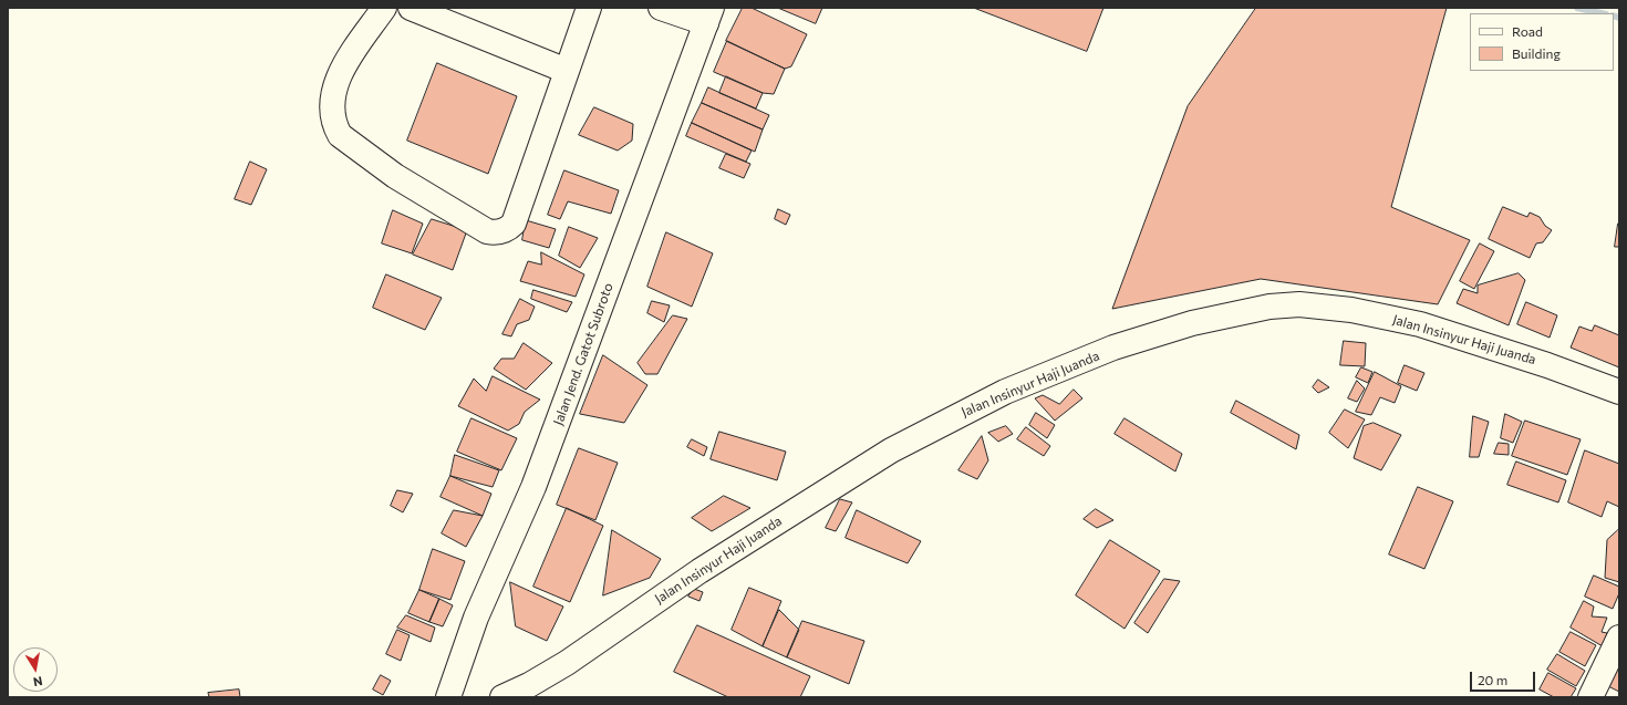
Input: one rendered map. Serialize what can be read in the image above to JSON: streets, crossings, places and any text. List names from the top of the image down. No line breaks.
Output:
{"streets":{"main road":["Jalan Insinyur Haji Juanda","Jalan Jend. Gatot Subroto"]},"legend":["Road","Building"],"scale_bar":"20 m","north":"bottom"}
